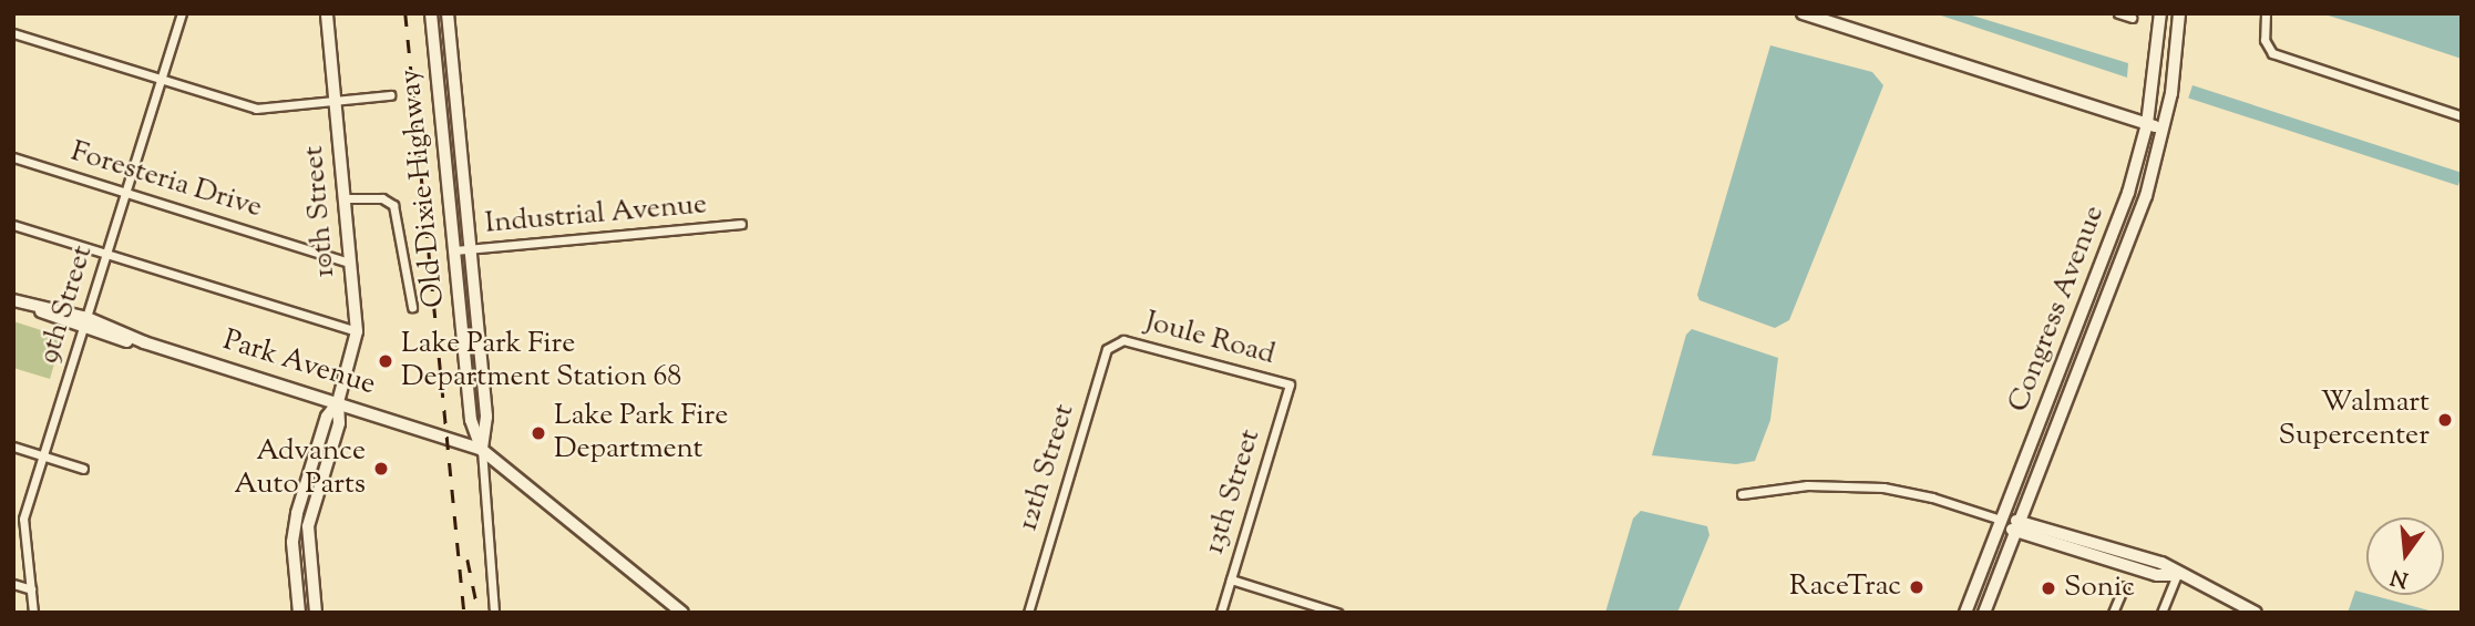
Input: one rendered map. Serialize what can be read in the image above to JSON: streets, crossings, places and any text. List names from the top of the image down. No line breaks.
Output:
{"streets":{"street":["Foresteria Drive","Old Dixie Highway","10th Street","Industrial Avenue","9th Street","Congress Avenue","Joule Road","Park Avenue","12th Street","13th Street"]},"crossings":[["Foresteria Drive","10th Street"],["Foresteria Drive","9th Street"],["Old Dixie Highway","Industrial Avenue"],["Old Dixie Highway","Park Avenue"],["10th Street","Park Avenue"],["9th Street","Park Avenue"],["Joule Road","12th Street"],["Joule Road","13th Street"]],"places":["Lake Park Fire Department Station 68","Walmart Supercenter","Lake Park Fire Department","Advance Auto Parts","RaceTrac","Sonic"],"north":"bottom"}
